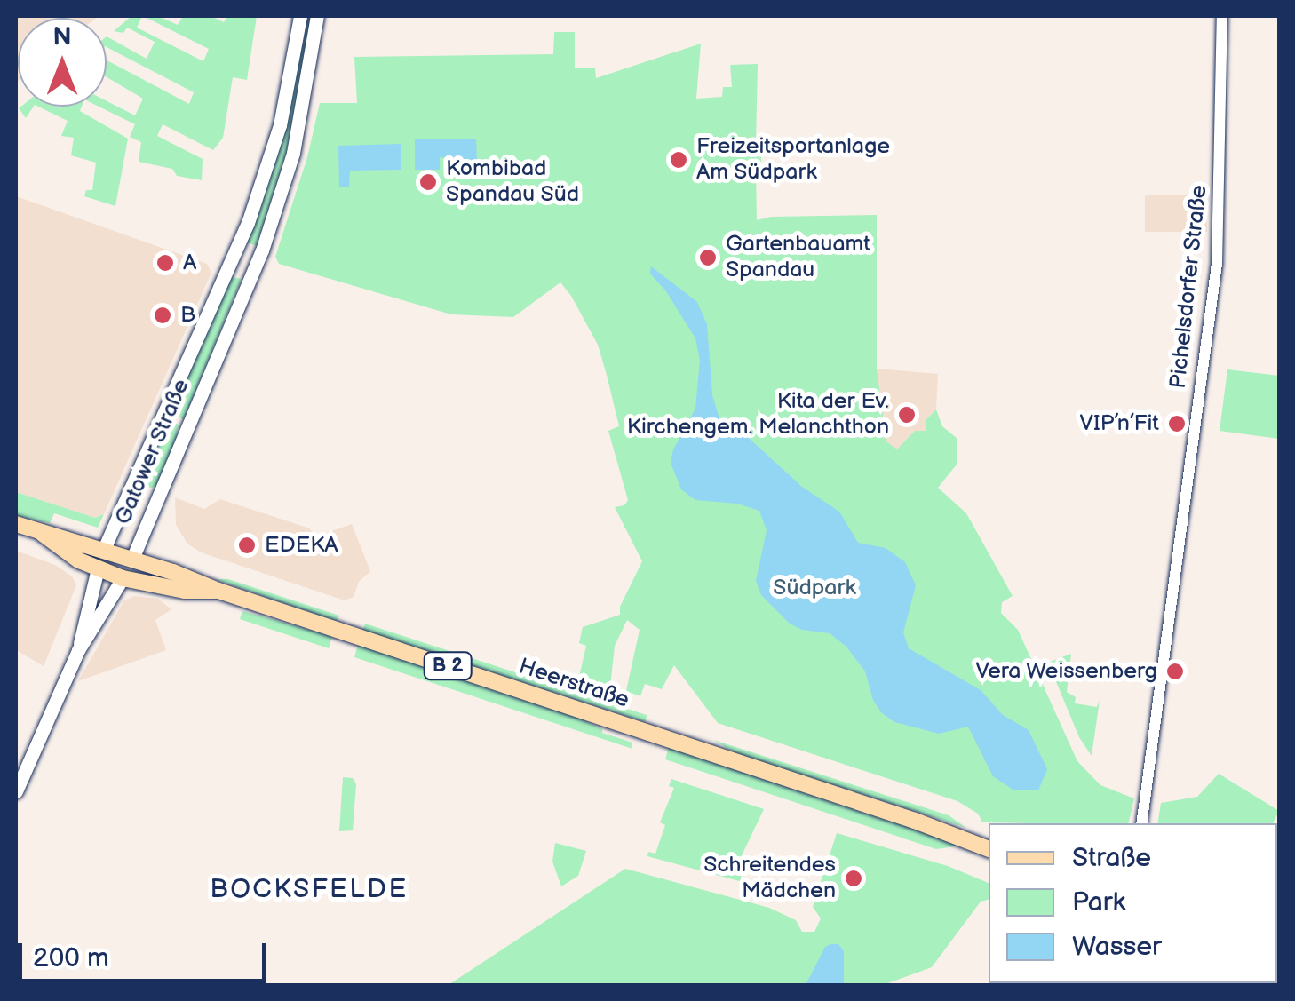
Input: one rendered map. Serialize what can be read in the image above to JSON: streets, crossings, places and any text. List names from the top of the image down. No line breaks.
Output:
{"streets":{"main road":["Gatower Straße","B 2","Heerstraße"],"street":["Pichelsdorfer Straße"]},"crossings":[["Gatower Straße","Heerstraße"]],"districts":["BOCKSFELDE"],"parks":["Südpark"],"places":["Freizeitsportanlage Am Südpark","Kombibad Spandau Süd","Gartenbauamt Spandau","A","B","Kita der Ev. Kirchengem. Melanchthon","VIP’n’Fit","EDEKA","Vera Weissenberg","Schreitendes Mädchen"],"legend":["Straße","Park","Wasser"],"scale_bar":"200 m","north":"top"}
